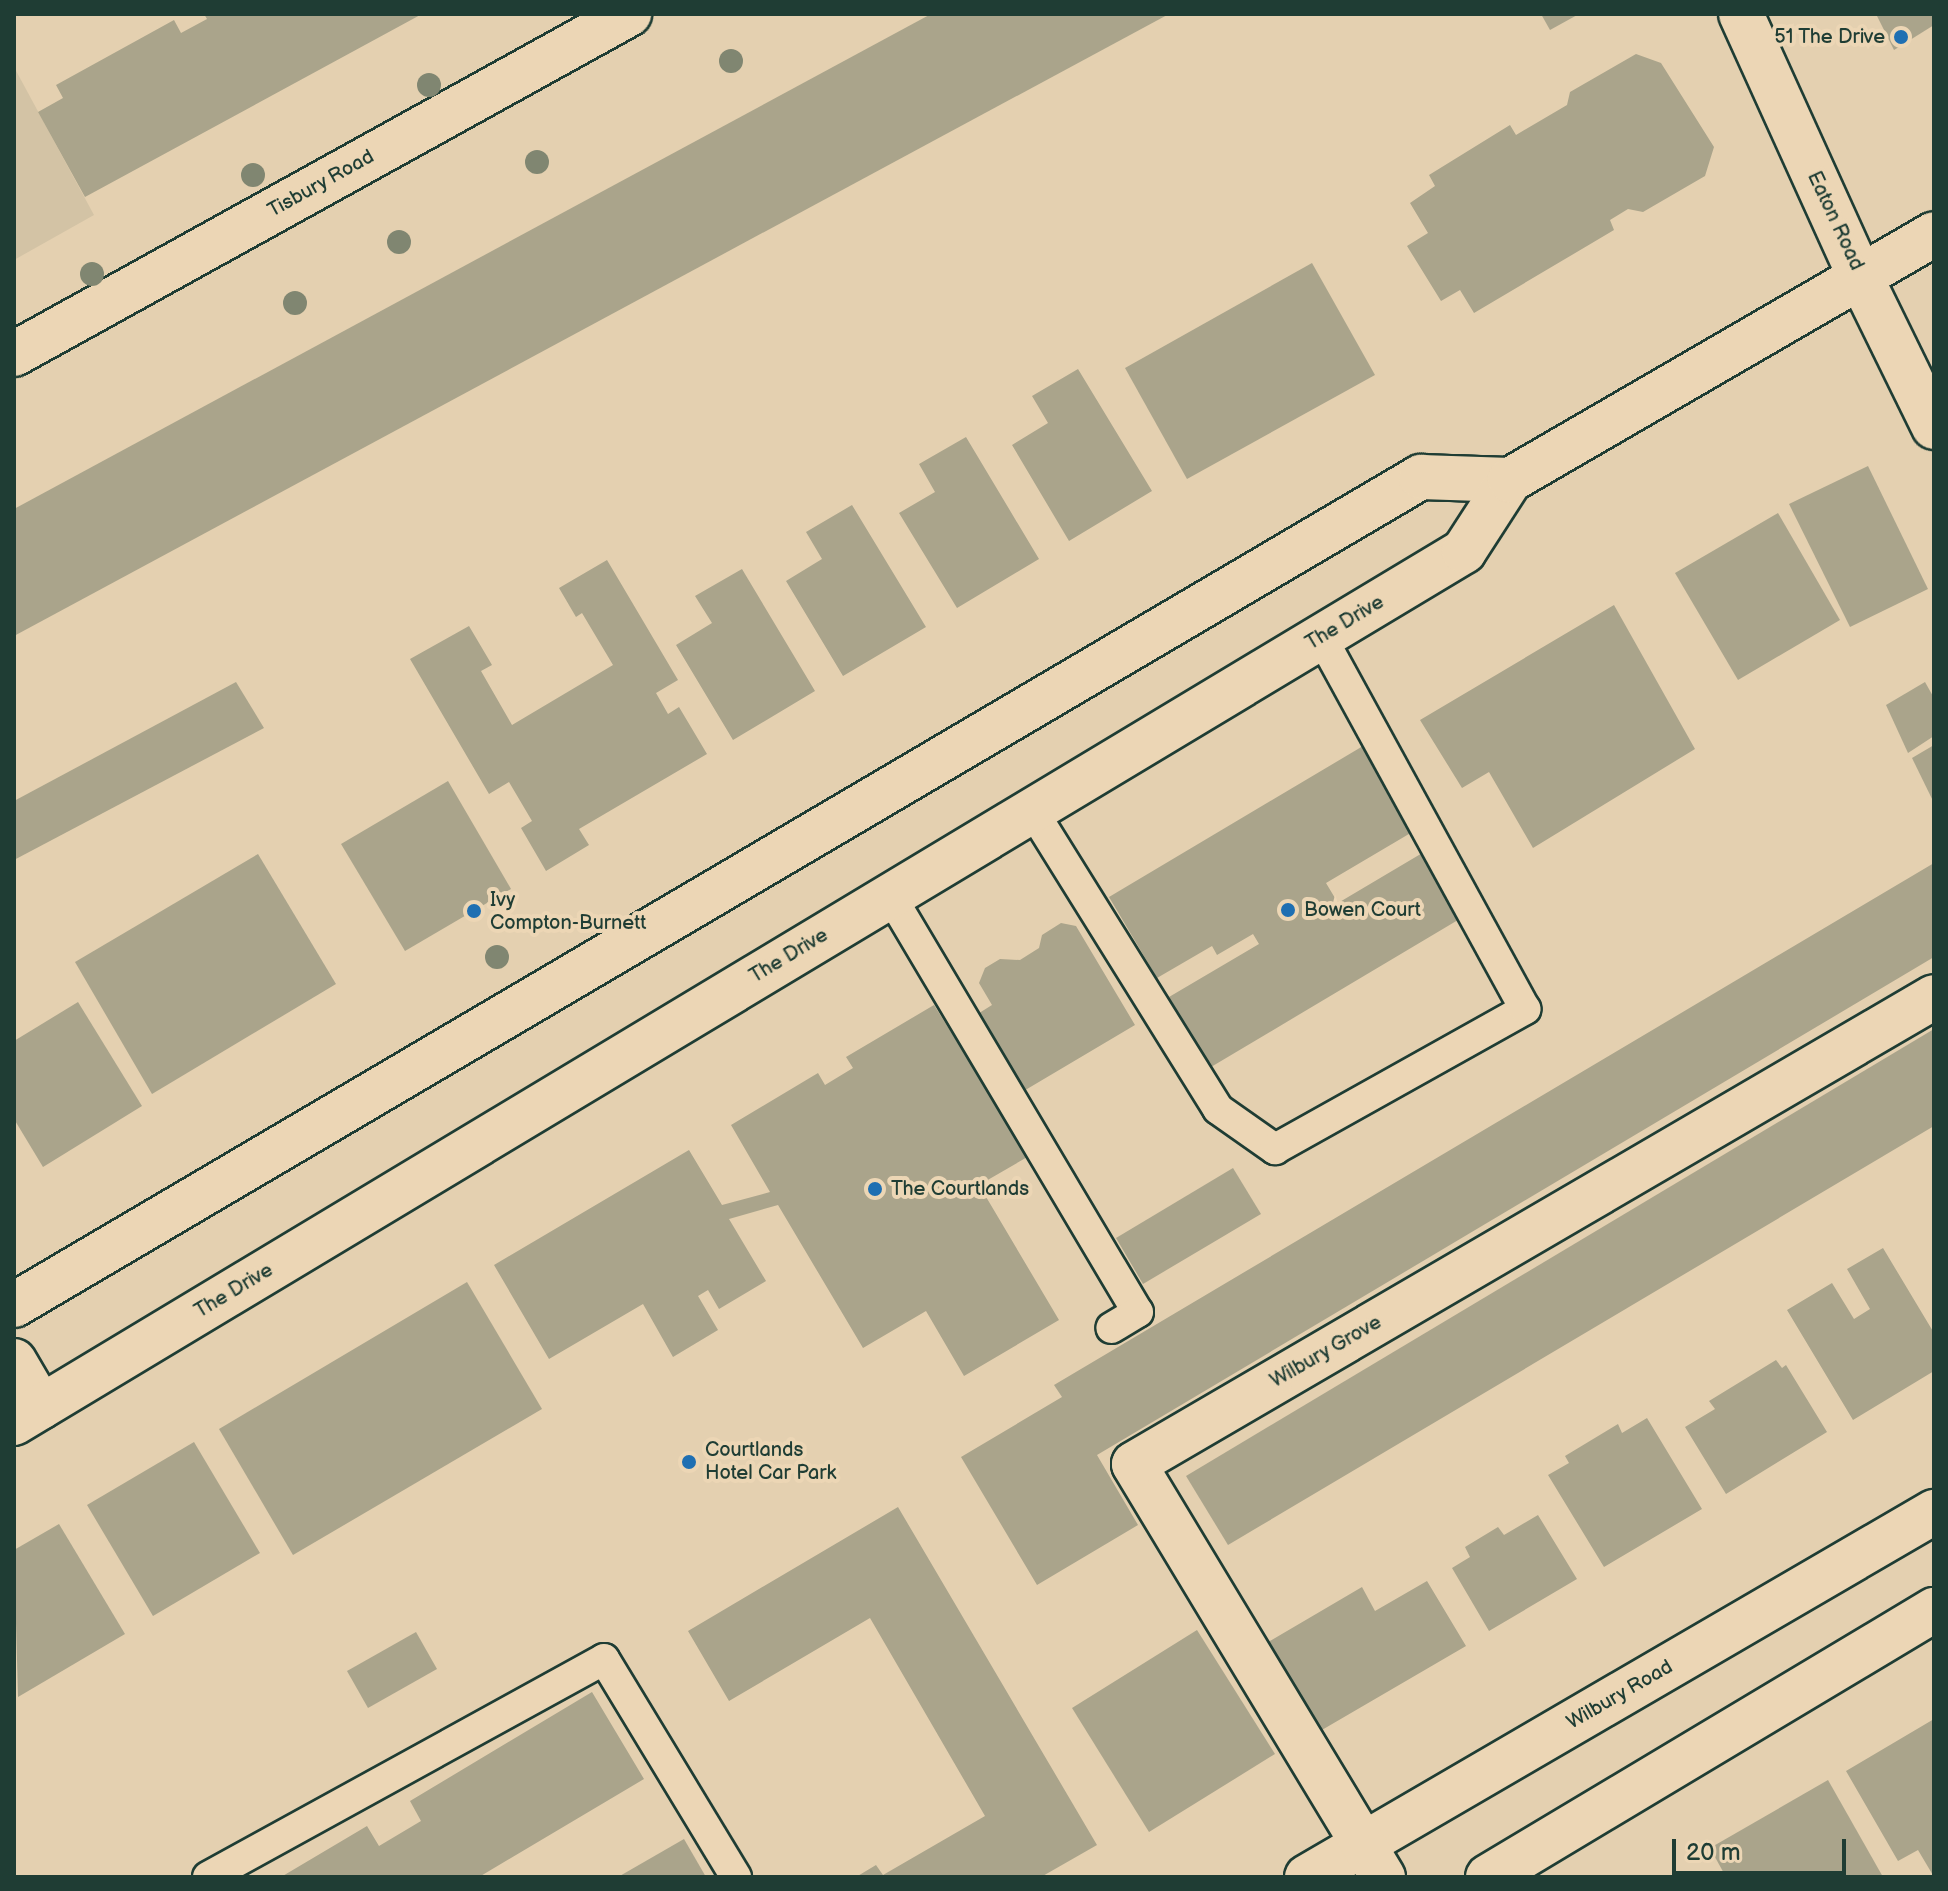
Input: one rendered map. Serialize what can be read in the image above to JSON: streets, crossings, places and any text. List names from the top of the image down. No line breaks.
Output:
{"streets":{"main road":["Tisbury Road","Eaton Road","The Drive","Wilbury Grove","Wilbury Road"]},"crossings":[["Eaton Road","The Drive"],["Wilbury Grove","Wilbury Road"]],"places":["51 The Drive","Bowen Court","Ivy Compton-Burnett","The Courtlands","Courtlands Hotel Car Park"],"scale_bar":"20 m"}
